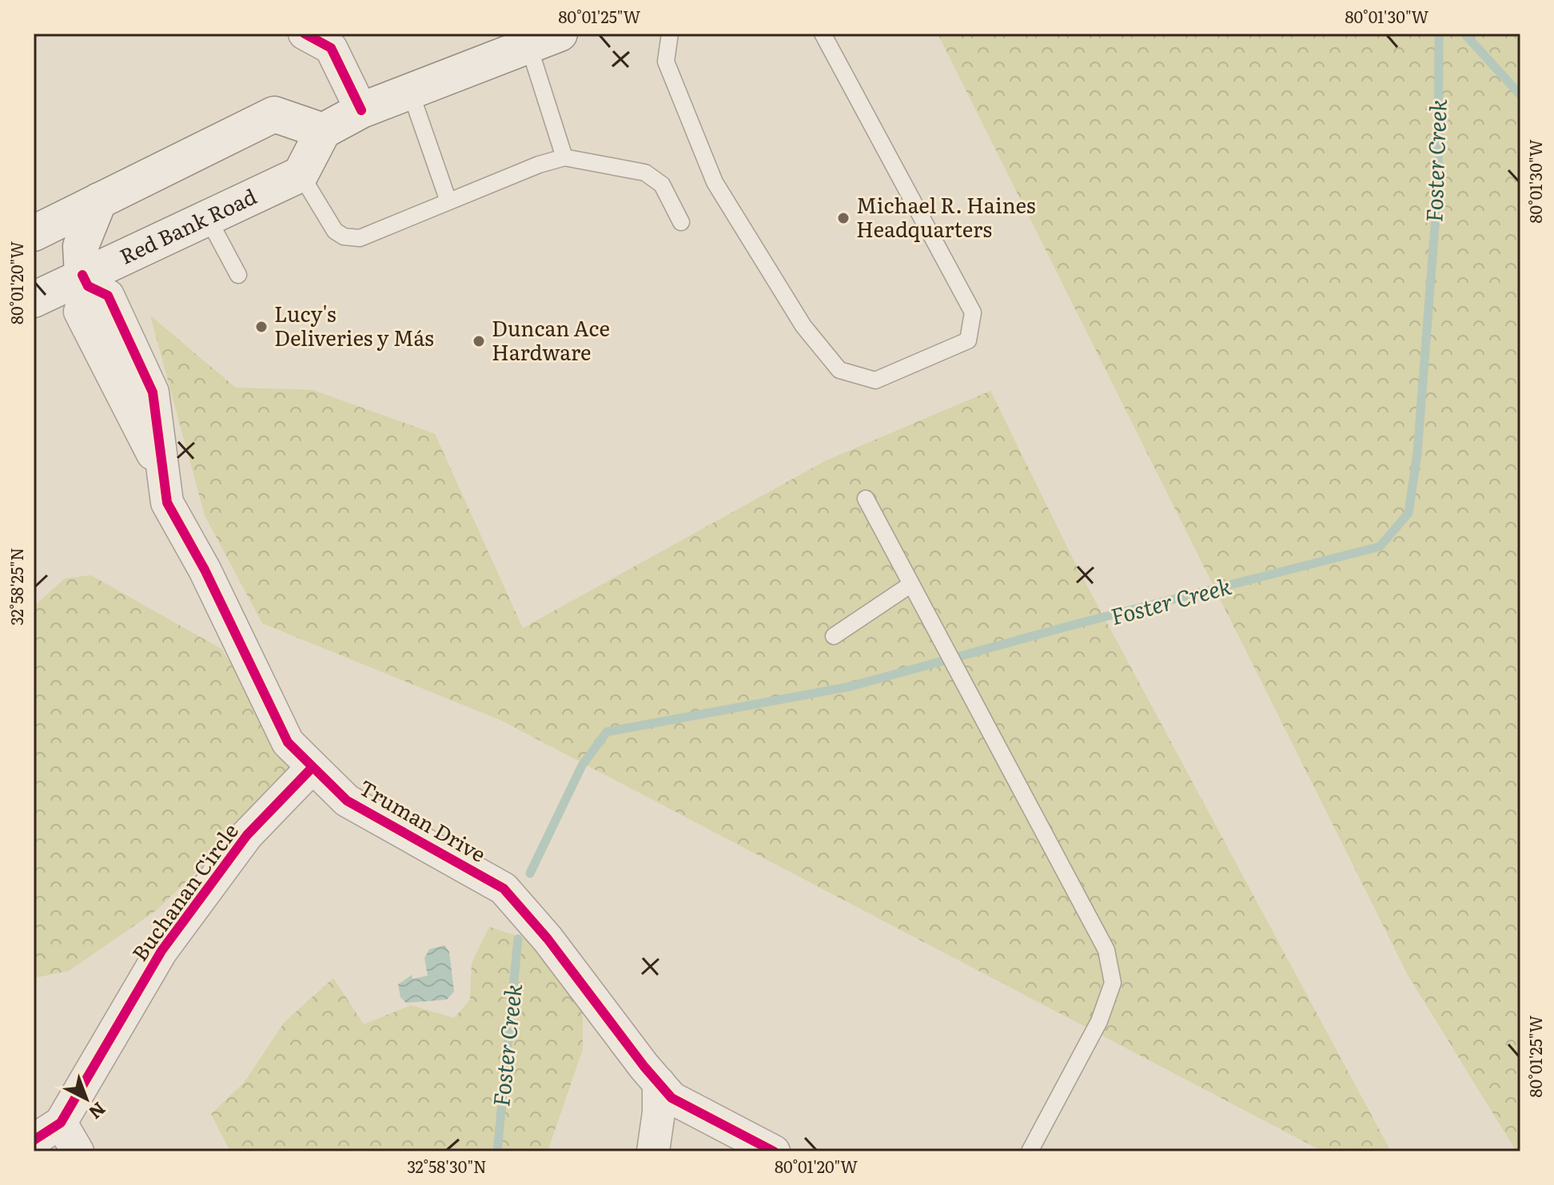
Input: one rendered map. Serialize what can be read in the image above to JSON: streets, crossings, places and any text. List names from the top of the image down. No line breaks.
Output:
{"streets":{"main road":["Red Bank Road"],"street":["Truman Drive","Buchanan Circle"]},"crossings":[["Red Bank Road","Truman Drive"],["Truman Drive","Buchanan Circle"]],"water":["Foster Creek"],"places":["Michael R. Haines Headquarters","Lucy's Deliveries y Más","Duncan Ace Hardware"],"north":"bottom right","coordinates":["80°01'25\"W","80°01'30\"W","80°01'20\"W","32°58'25\"N","32°58'30\"N"]}
